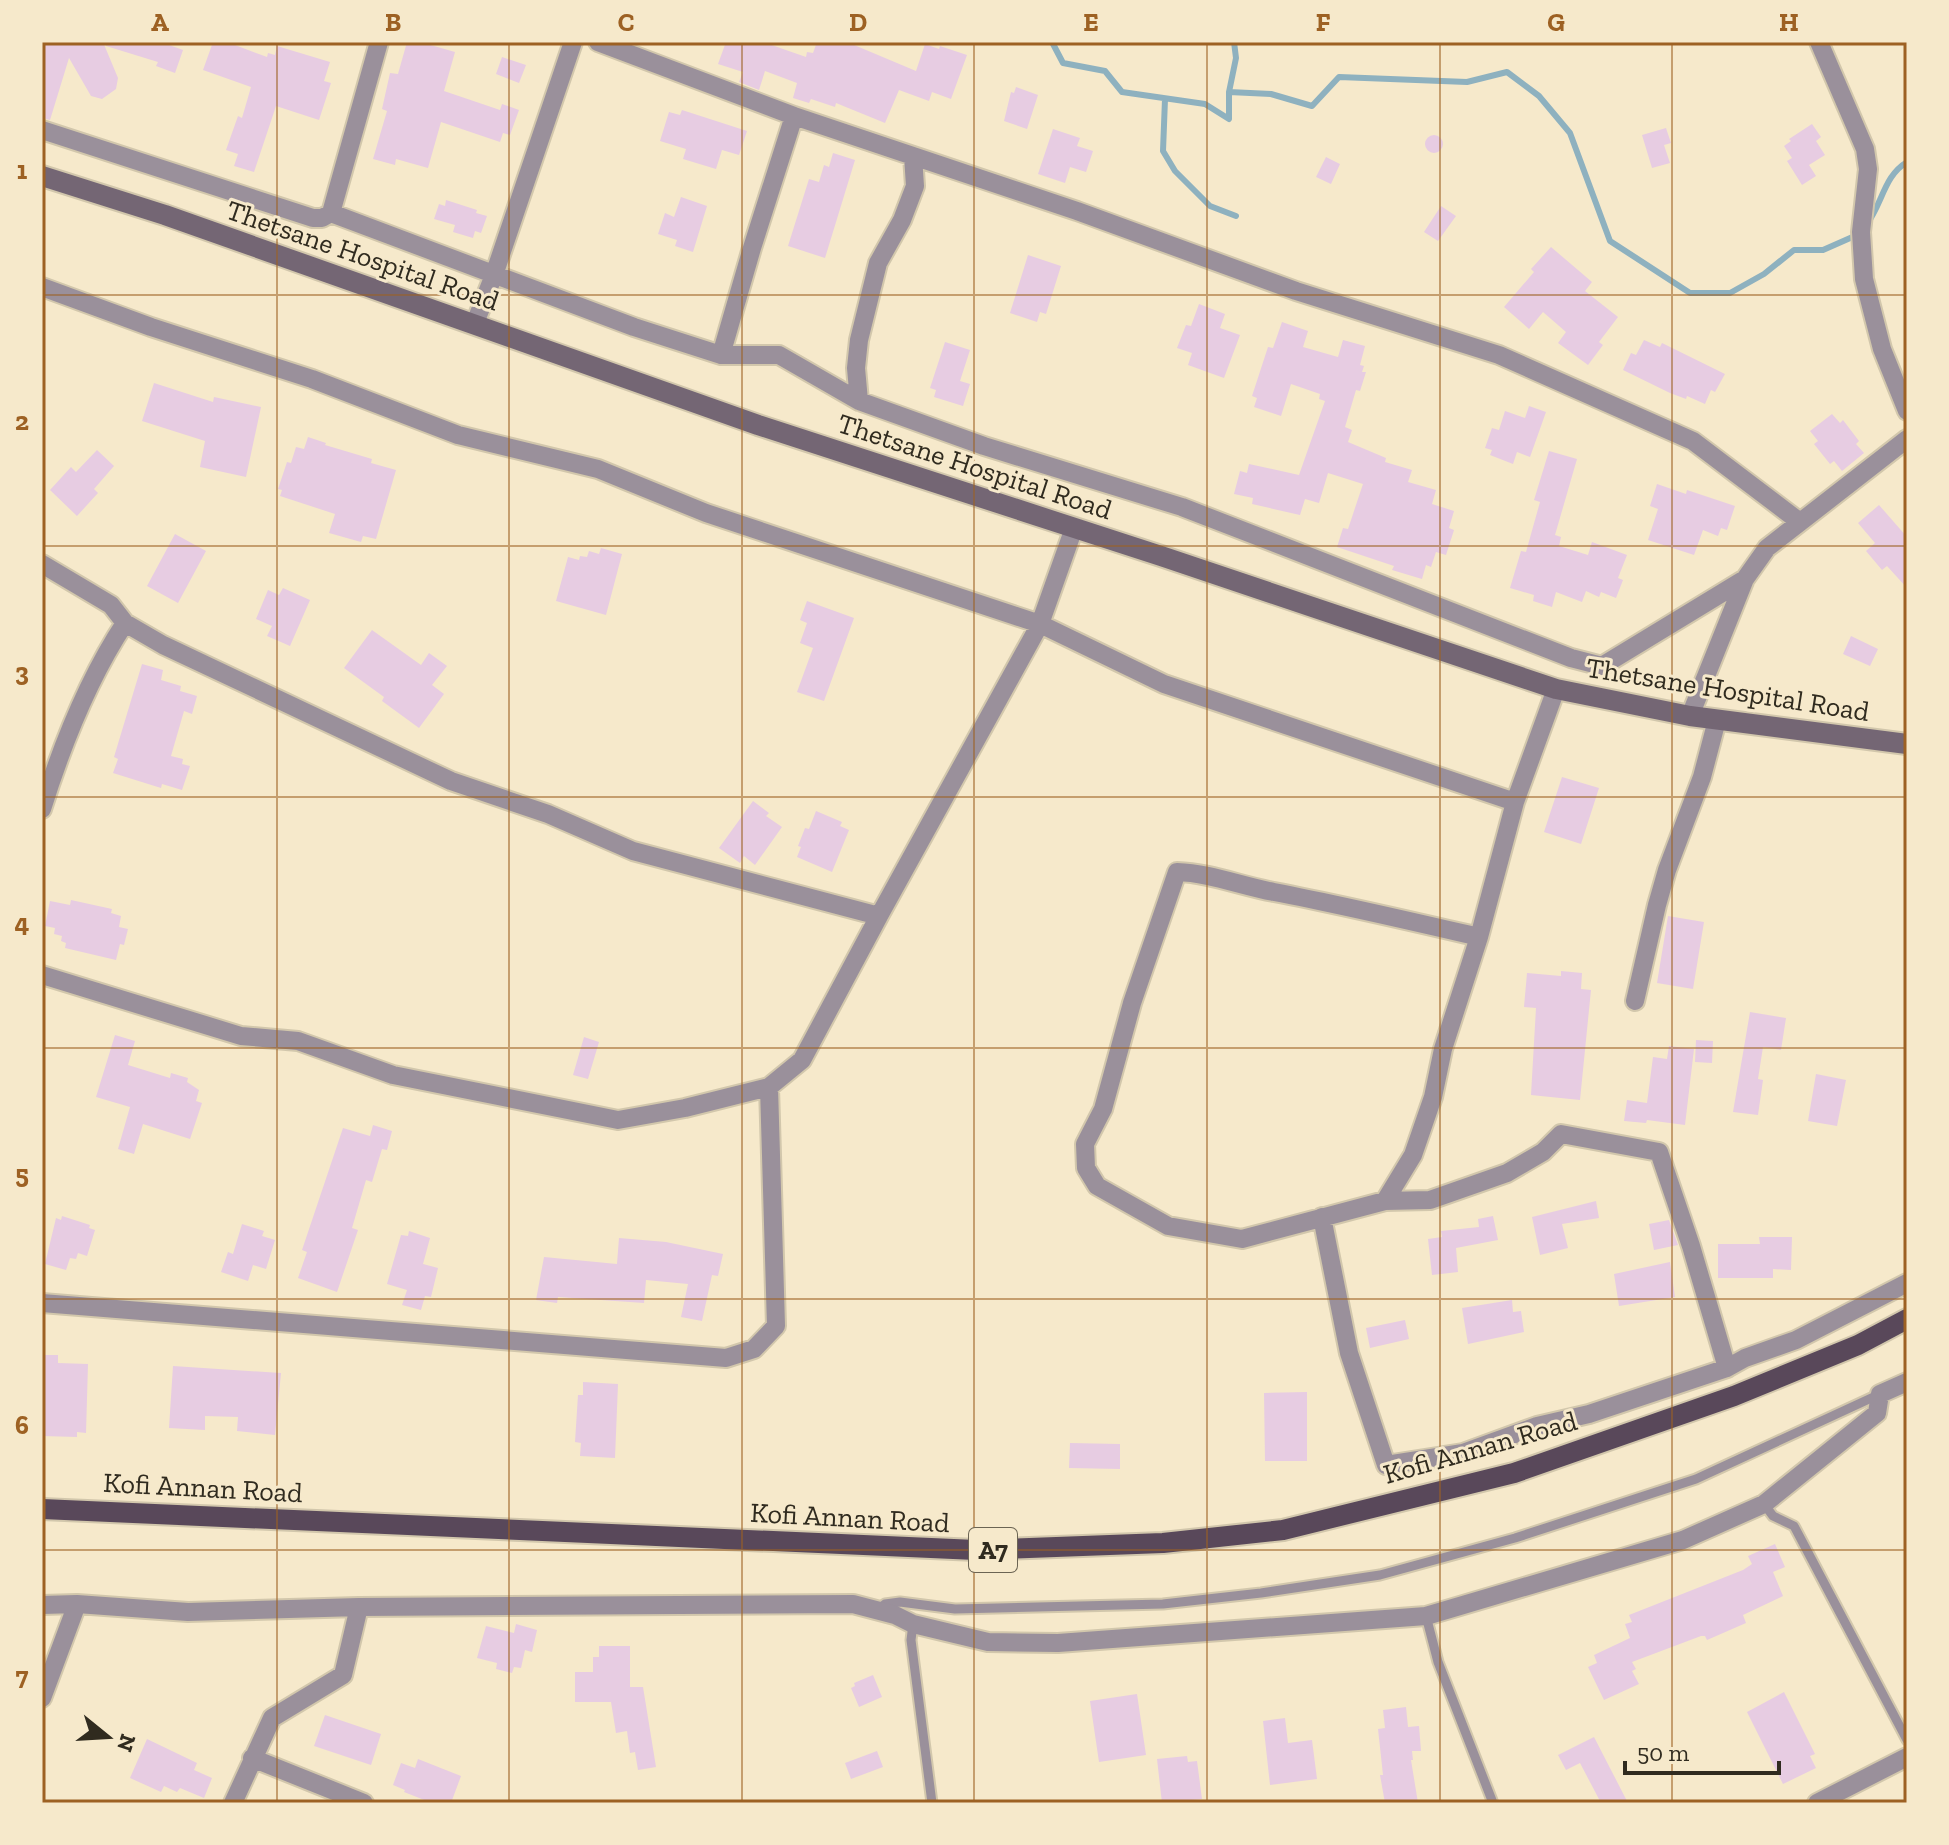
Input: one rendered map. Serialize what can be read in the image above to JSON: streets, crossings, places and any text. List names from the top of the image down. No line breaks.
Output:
{"streets":{"main road":["Thetsane Hospital Road","Kofi Annan Road","A7"]},"scale_bar":"50 m","north":"right","grid":{"columns":["A","B","C","D","E","F","G","H"],"rows":["1","2","3","4","5","6","7"]}}
